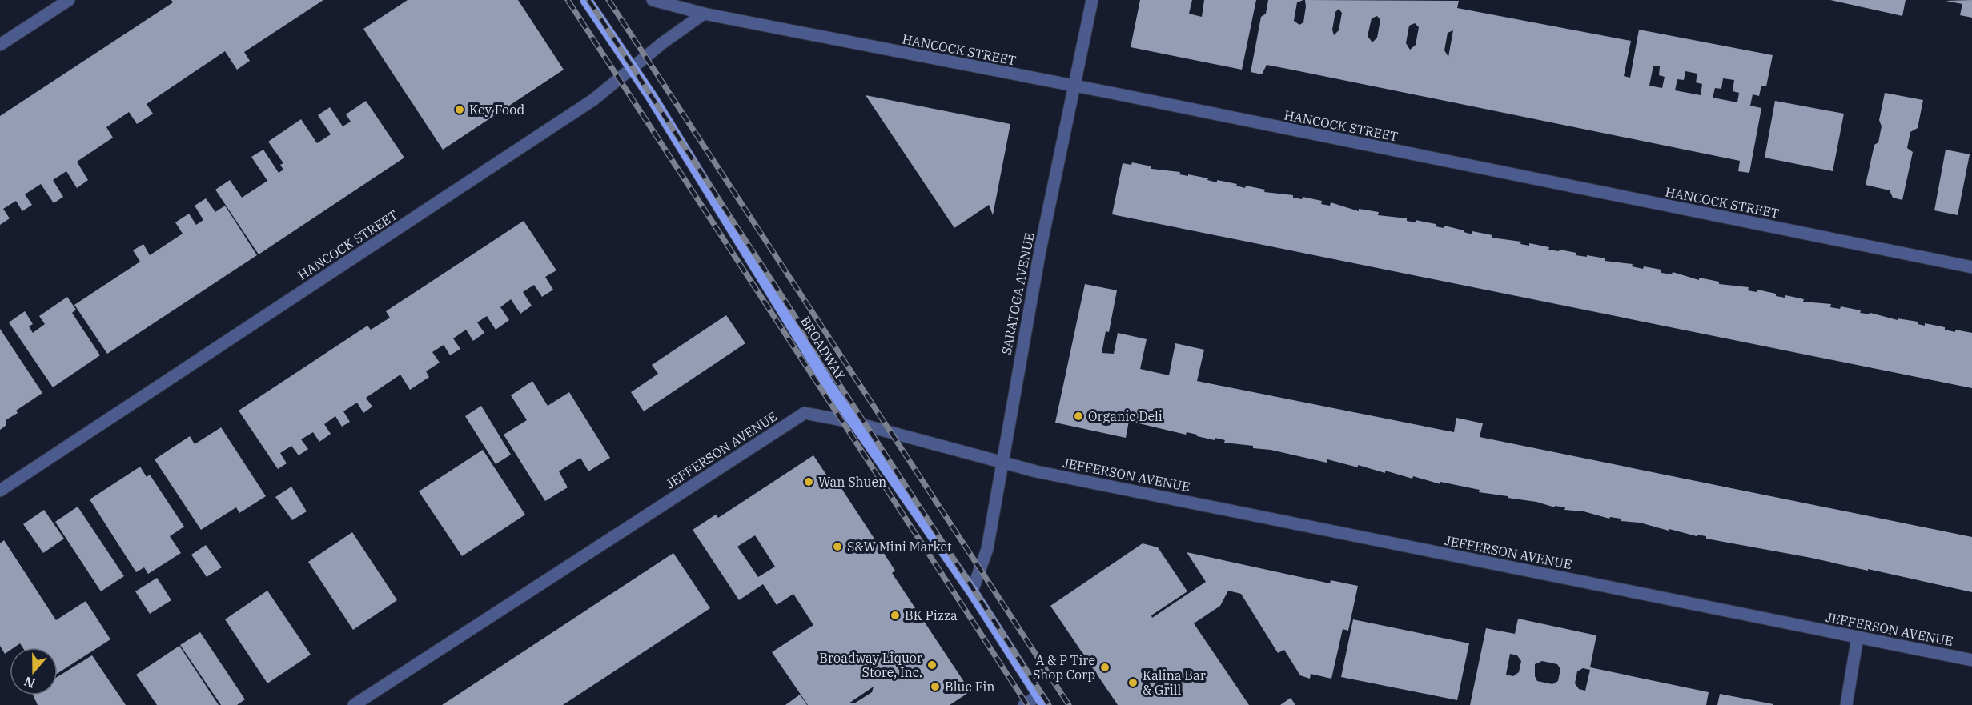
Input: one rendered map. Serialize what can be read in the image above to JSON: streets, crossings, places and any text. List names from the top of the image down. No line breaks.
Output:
{"streets":{"main road":["BROADWAY"],"street":["HANCOCK STREET","SARATOGA AVENUE","JEFFERSON AVENUE"]},"crossings":[["HANCOCK STREET","SARATOGA AVENUE"],["HANCOCK STREET","BROADWAY"],["SARATOGA AVENUE","BROADWAY"],["SARATOGA AVENUE","JEFFERSON AVENUE"],["BROADWAY","JEFFERSON AVENUE"]],"places":["Key Food","Organic Deli","Wan Shuen","S&W Mini Market","BK Pizza","Broadway Liquor Store, Inc.","A & P Tire Shop Corp","Kalina Bar & Grill","Blue Fin"],"north":"bottom"}
